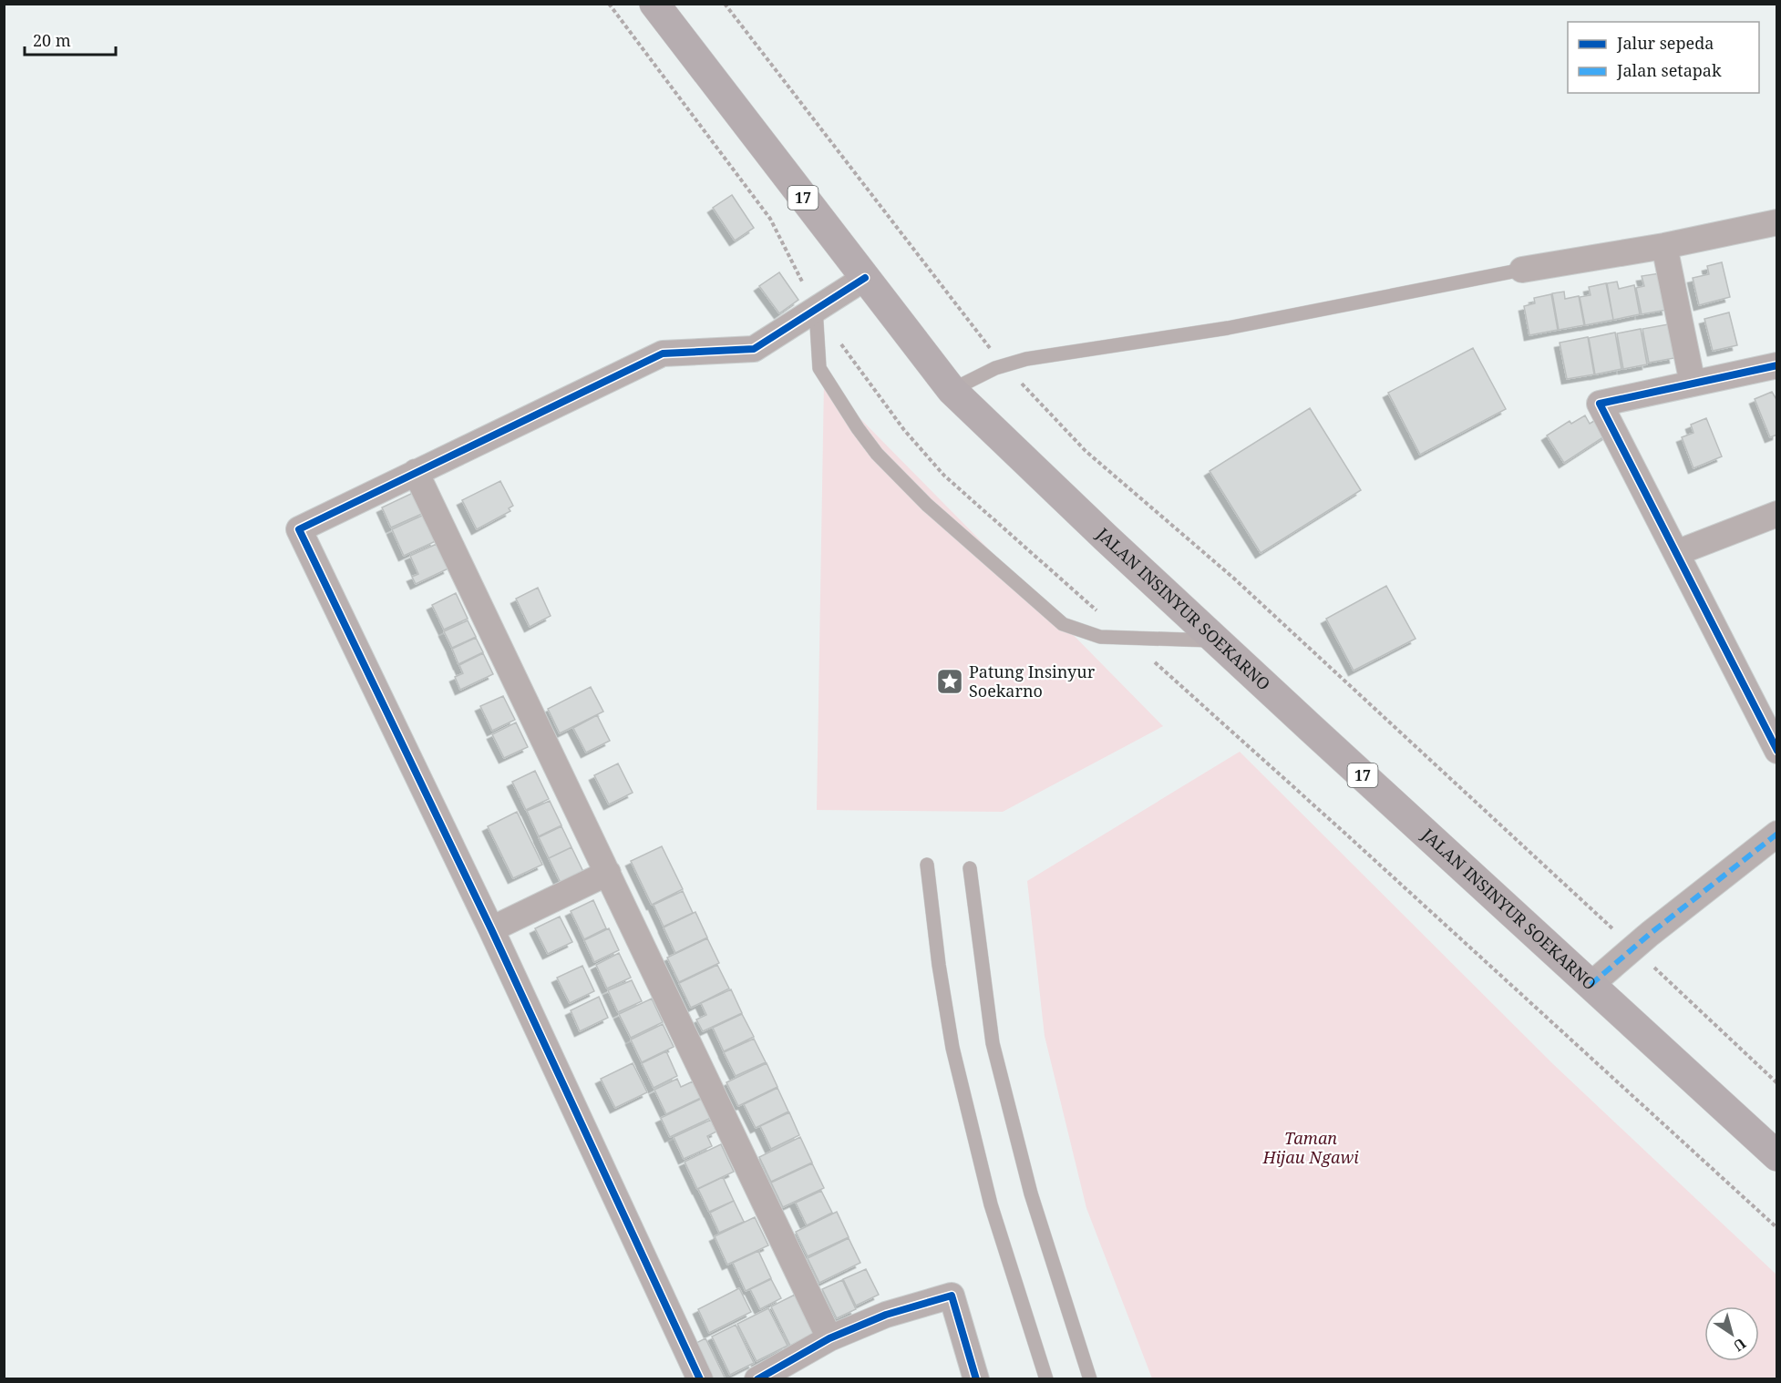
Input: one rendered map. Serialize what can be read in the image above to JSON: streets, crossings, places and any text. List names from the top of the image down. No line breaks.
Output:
{"streets":{"highway":["17","JALAN INSINYUR SOEKARNO"]},"parks":["Taman Hijau Ngawi"],"places":{"place":["Patung Insinyur Soekarno"]},"legend":["Jalur sepeda","Jalan setapak"],"scale_bar":"20 m","north":"bottom right"}
